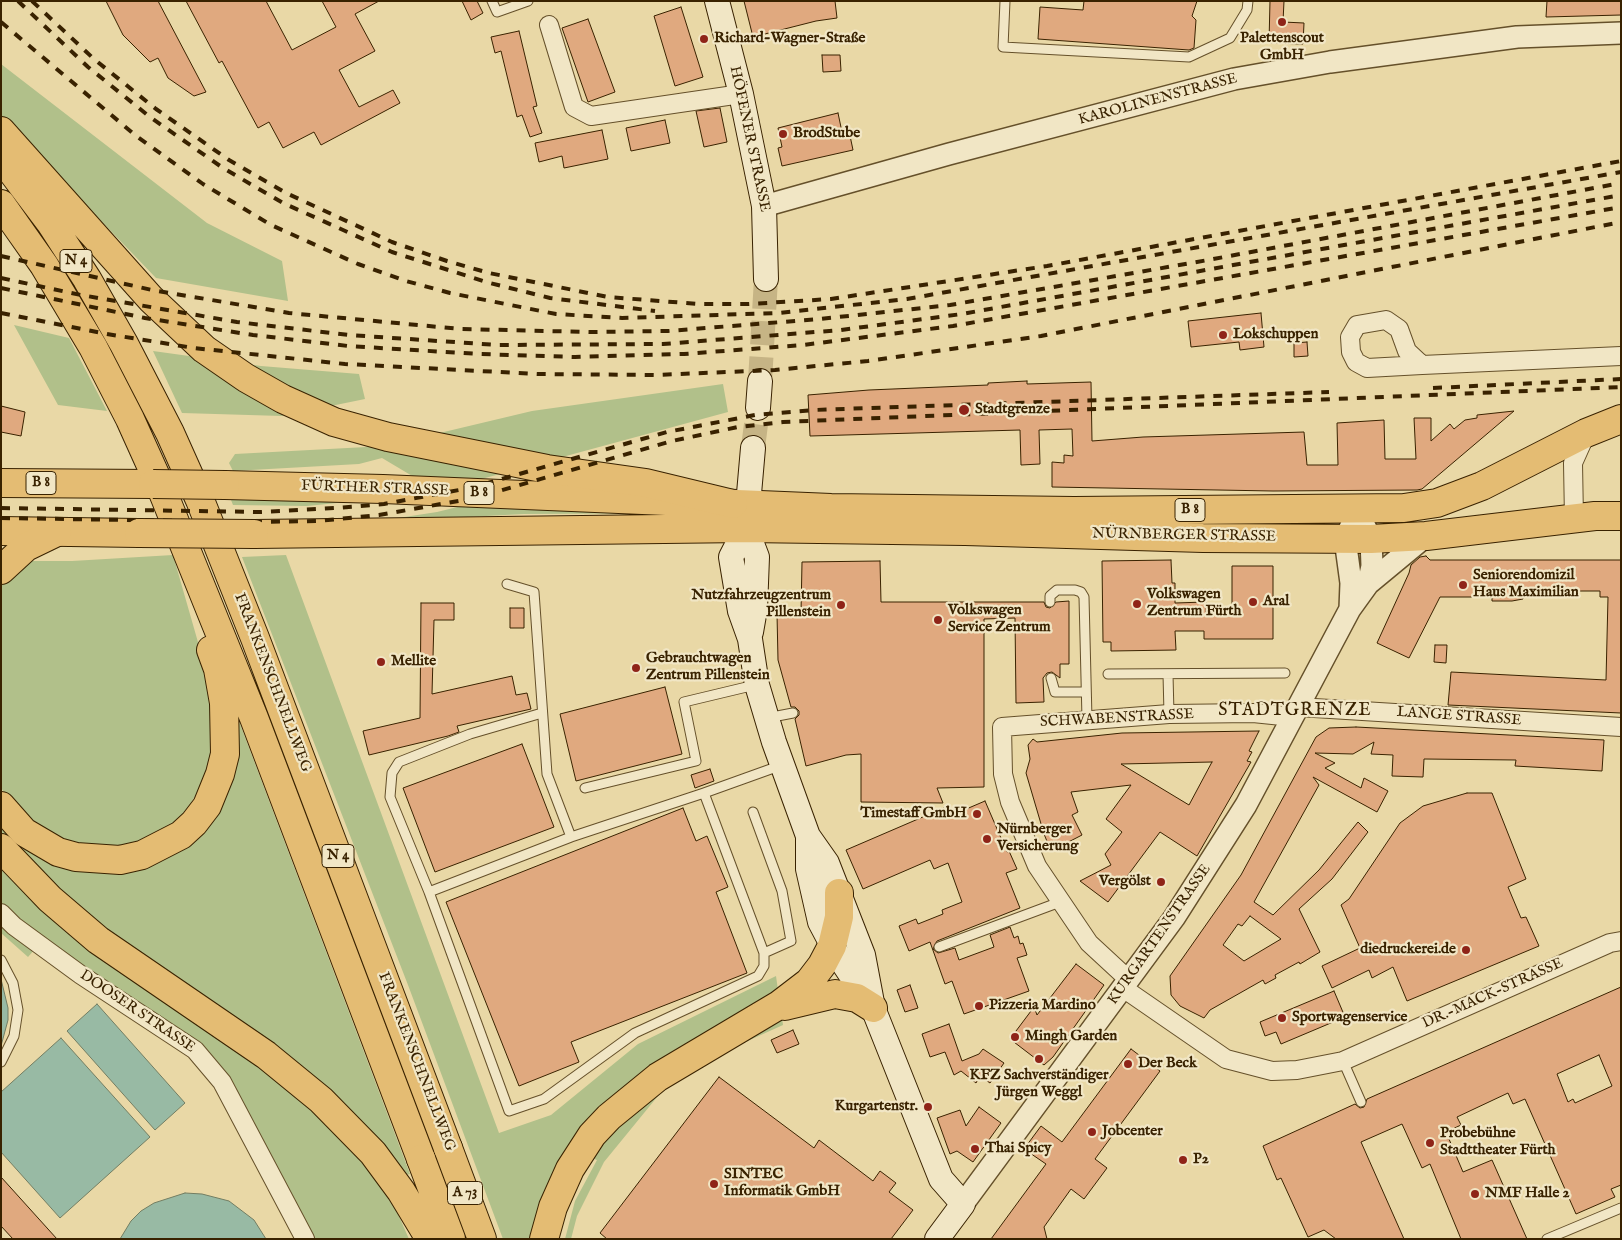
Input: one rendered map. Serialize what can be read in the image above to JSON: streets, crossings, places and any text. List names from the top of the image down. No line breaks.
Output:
{"streets":{"main road":["HÖFENER STRASSE","N 4","B 8","FÜRTHER STRASSE","NÜRNBERGER STRASSE","FRANKENSCHNELLWEG","KURGARTENSTRASSE","A 73"],"street":["KAROLINENSTRASSE","LANGE STRASSE","SCHWABENSTRASSE","DR.-MACK-STRASSE","DOOSER STRASSE"]},"crossings":[["KAROLINENSTRASSE","HÖFENER STRASSE"],["B 8","FÜRTHER STRASSE"],["B 8","NÜRNBERGER STRASSE"],["B 8","KURGARTENSTRASSE"],["FÜRTHER STRASSE","NÜRNBERGER STRASSE"],["NÜRNBERGER STRASSE","KURGARTENSTRASSE"],["LANGE STRASSE","SCHWABENSTRASSE"],["LANGE STRASSE","KURGARTENSTRASSE"],["SCHWABENSTRASSE","KURGARTENSTRASSE"],["SCHWABENSTRASSE","DR.-MACK-STRASSE"],["KURGARTENSTRASSE","DR.-MACK-STRASSE"]],"districts":["STADTGRENZE"],"places":["Palettenscout GmbH","Richard-Wagner-Straße","BrodStube","Lokschuppen","Stadtgrenze","Seniorendomizil Haus Maximilian","Aral","Volkswagen Zentrum Fürth","Nutzfahrzeugzentrum Pillenstein","Volkswagen Service Zentrum","Mellite","Gebrauchtwagen Zentrum Pillenstein","Timestaff GmbH","Nürnberger Versicherung","Vergölst","diedruckerei.de","Pizzeria Mardino","Sportwagenservice","Mingh Garden","KFZ Sachverständiger Jürgen Weggl","Der Beck","Kurgartenstr.","Jobcenter","Probebühne Stadttheater Fürth","Thai Spicy","P2","SINTEC Informatik GmbH","NMF Halle 2"]}
